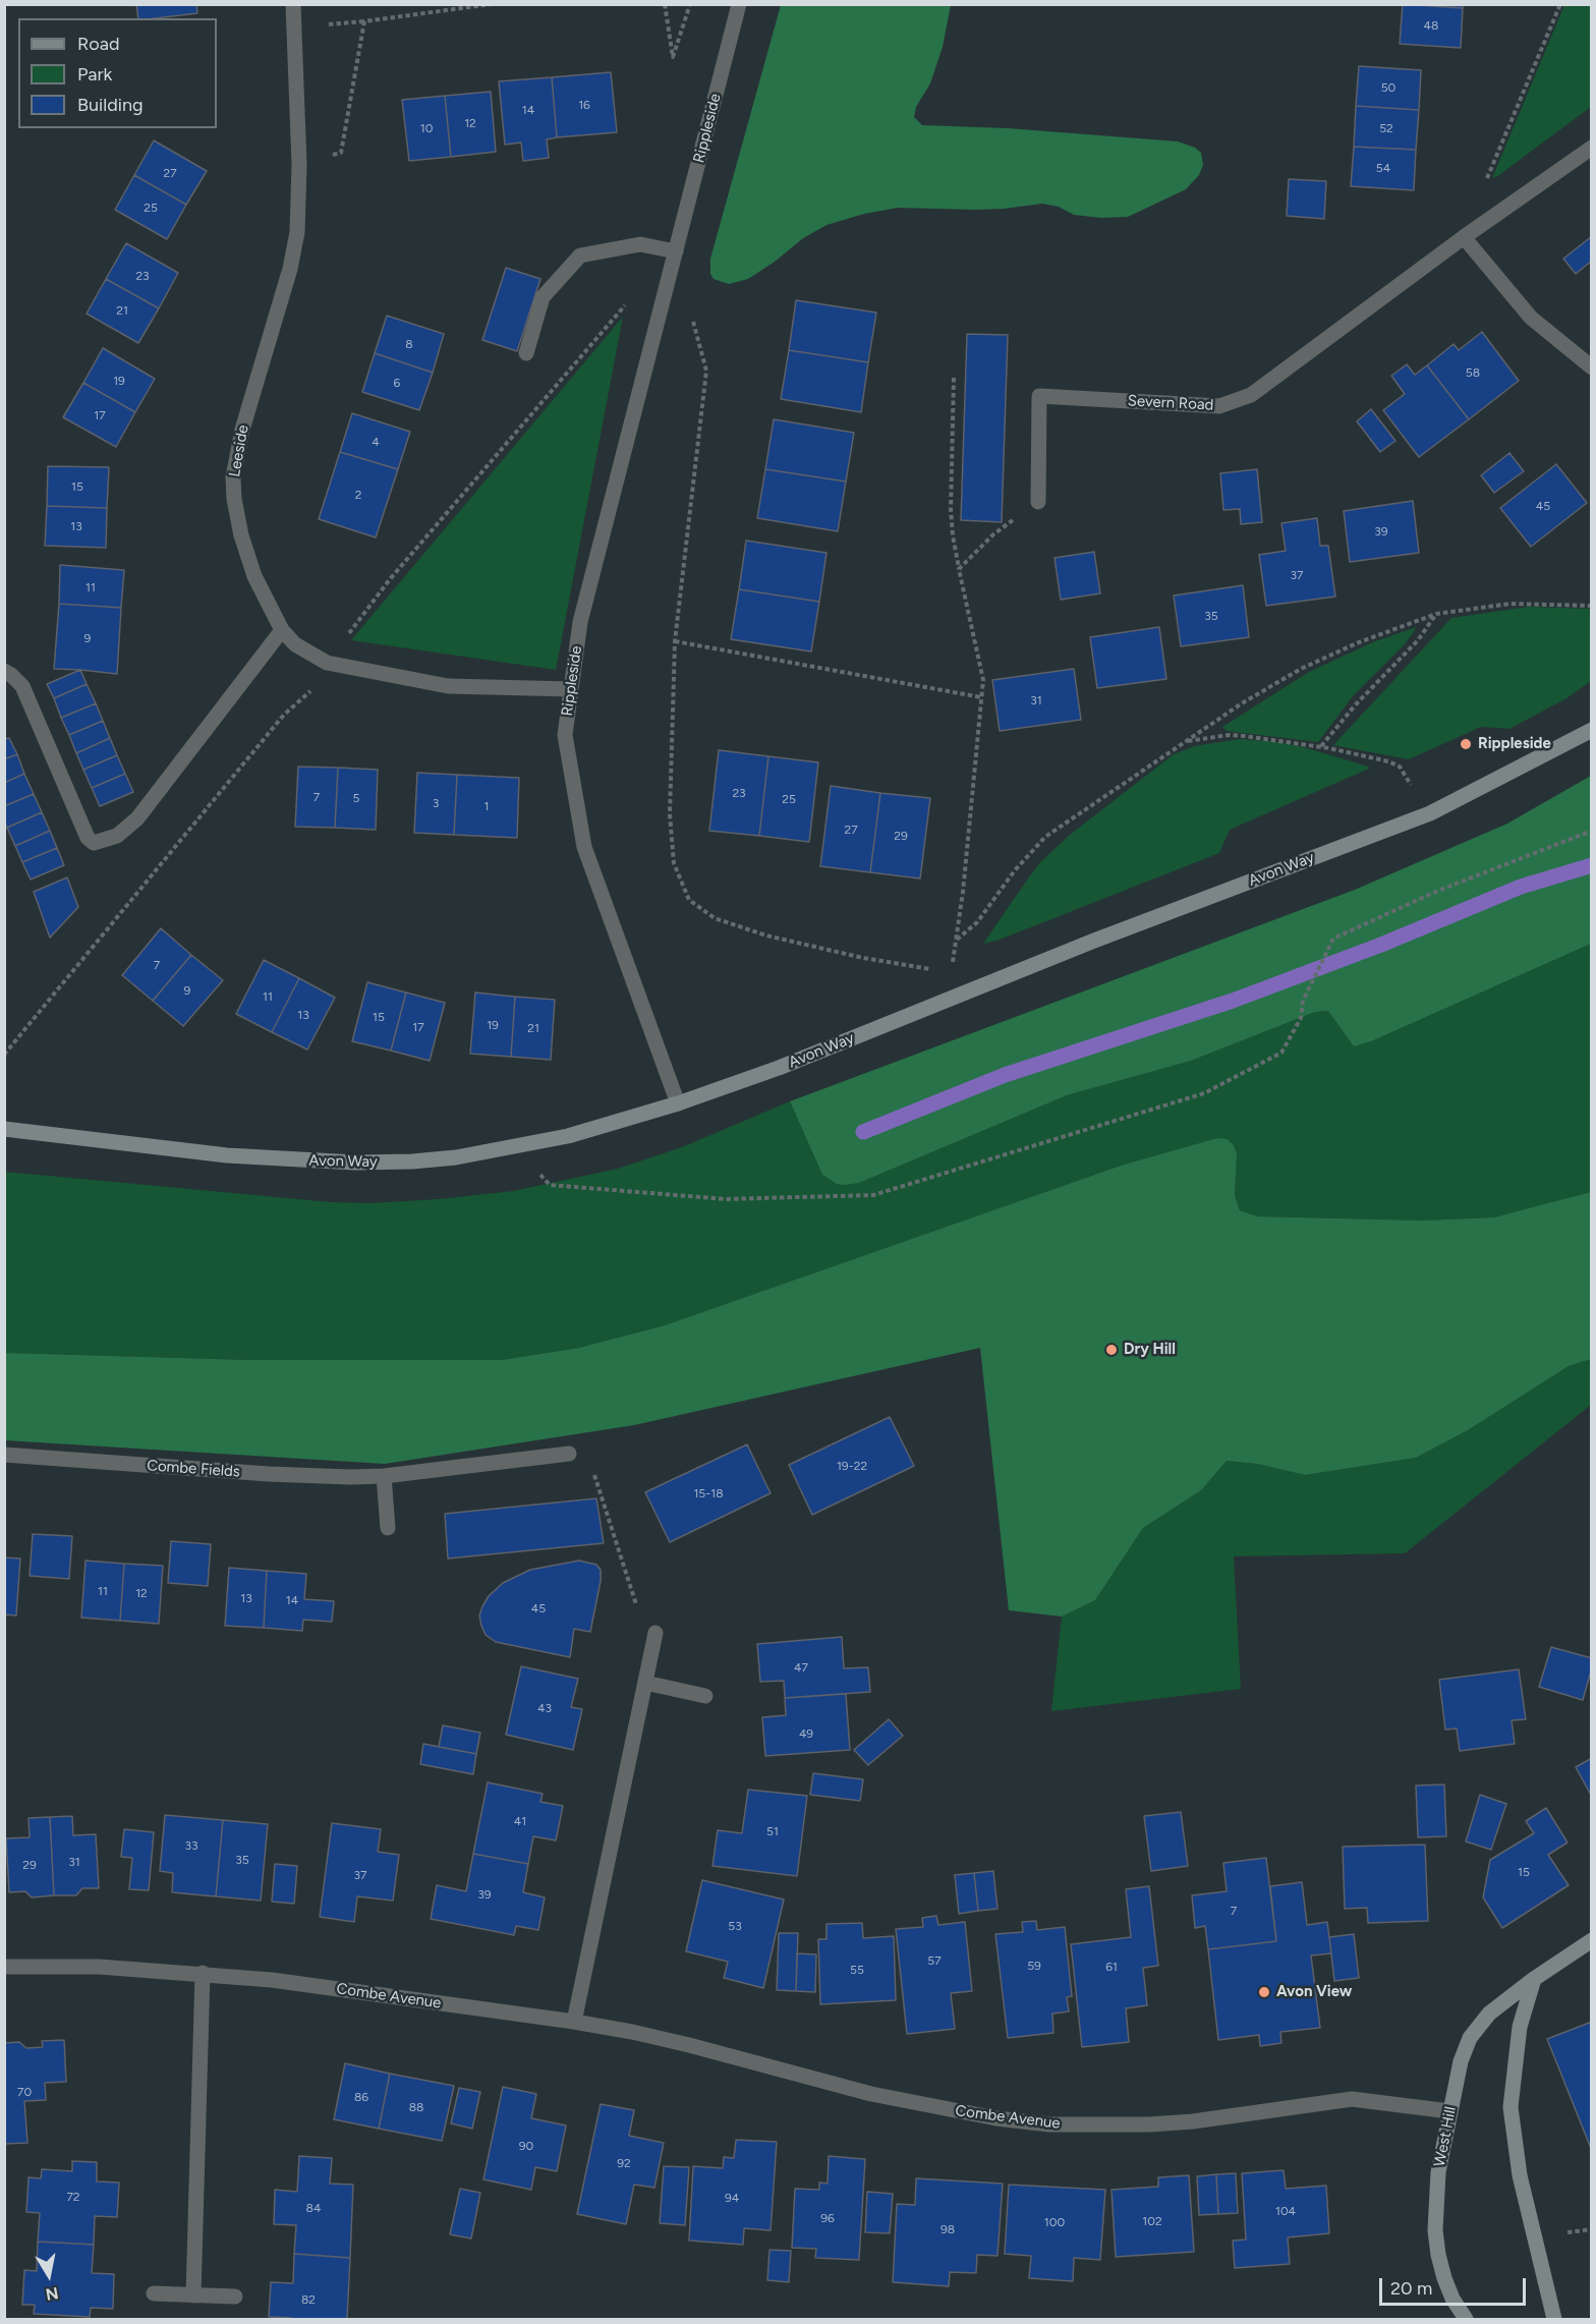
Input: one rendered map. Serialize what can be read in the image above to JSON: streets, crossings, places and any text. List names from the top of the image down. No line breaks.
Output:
{"streets":{"street":["Rippleside","Severn Road","Leeside","Avon Way","Combe Fields","Combe Avenue","West Hill"]},"crossings":[["Rippleside","Leeside"],["Rippleside","Avon Way"],["Combe Avenue","West Hill"]],"places":["Rippleside","Dry Hill","Avon View"],"house_numbers":["48","50","16","14","12","10","52","54","27","25","23","21","8","58","19","6","17","4","15","2","45","13","39","37","11","35","9","31","23","7","5","25","3","1","27","29","7","9","11","13","15","19","17","21","19-22","15-18","11","12","13","14","45","47","43","49","41","51","33","35","31","29","15","37","39","7","53","57","59","61","55","70","86","88","90","92","72","94","84","104","96","102","100","98","82"],"legend":["Road","Park","Building"],"scale_bar":"20 m","north":"bottom"}
